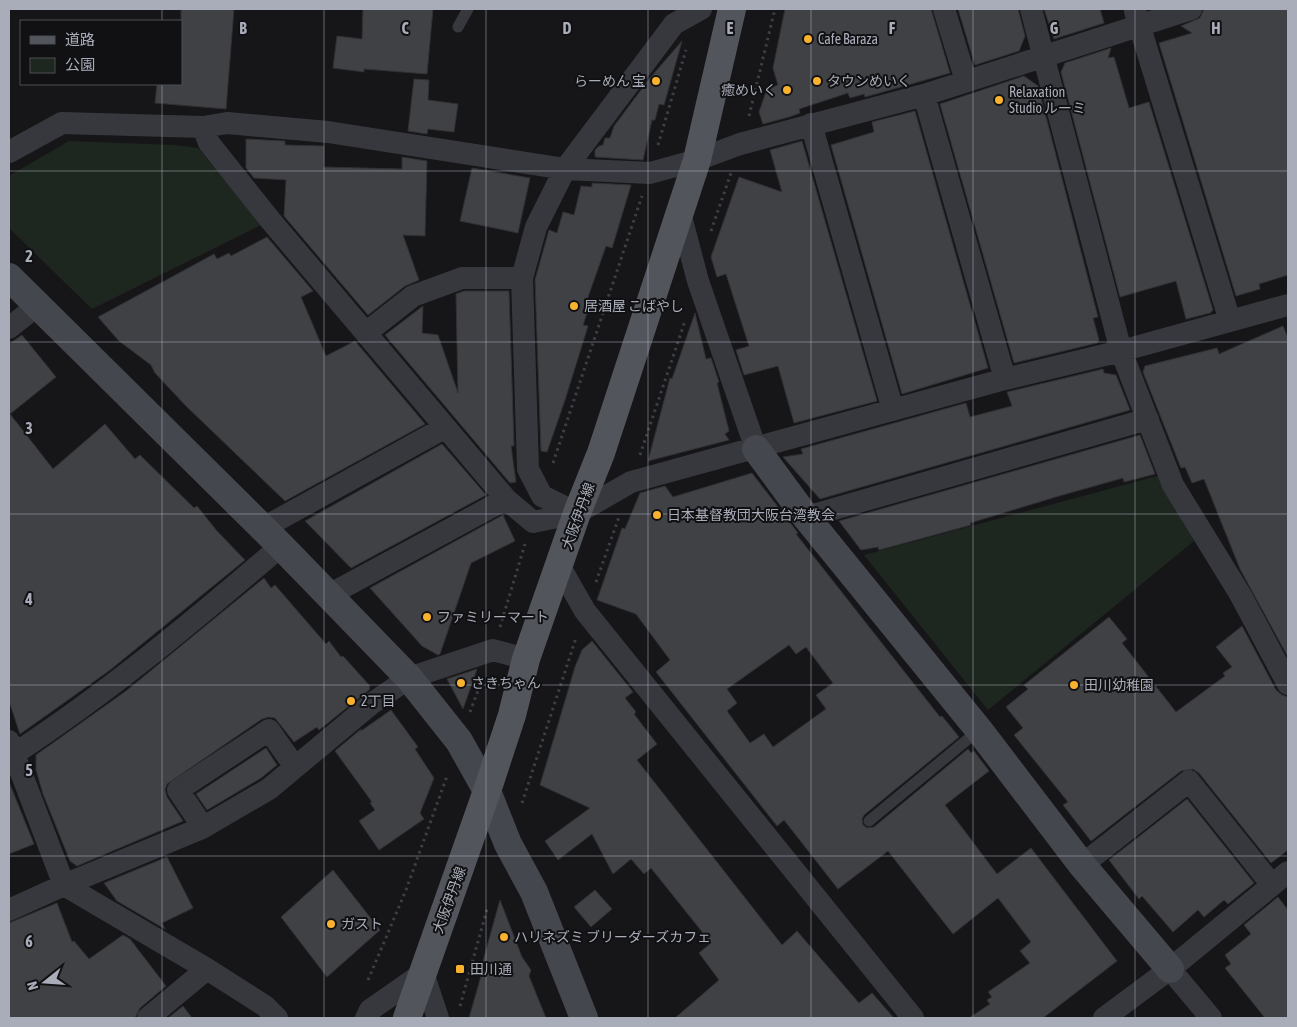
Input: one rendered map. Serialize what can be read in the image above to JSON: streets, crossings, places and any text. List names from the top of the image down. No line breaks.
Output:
{"streets":{"main road":["大阪伊丹線"]},"places":{"other":["Cafe Baraza","らーめん 宝","タウンめいく","癒めいく","Relaxation Studio ルーミ","居酒屋 こばやし","日本基督教団大阪台湾教会","ファミリーマート","さきちゃん","田川幼稚園","2丁目","ガスト","ハリネズミ ブリーダーズカフェ"],"transit":["田川通"]},"legend":["道路","公園"],"north":"left","grid":{"columns":["B","C","D","E","F","G","H"],"rows":["2","3","4","5","6"]}}
